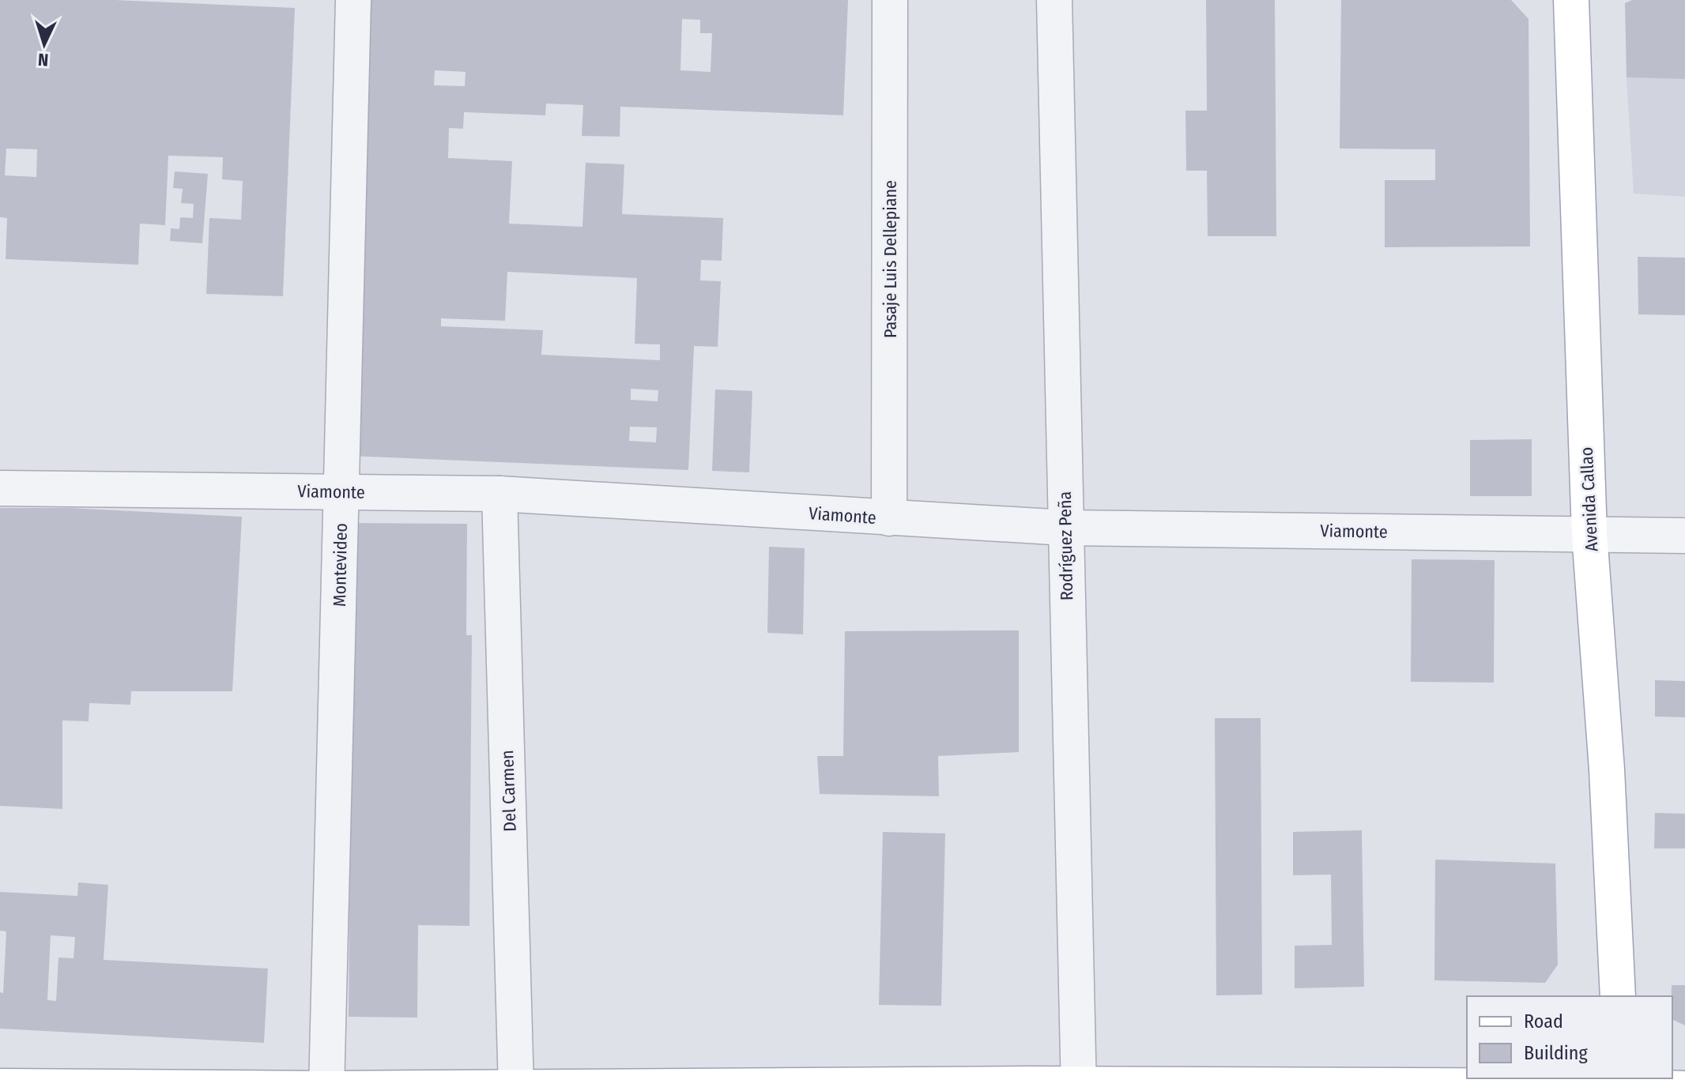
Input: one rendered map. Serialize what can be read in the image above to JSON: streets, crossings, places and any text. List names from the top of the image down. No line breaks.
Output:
{"streets":{"main road":["Avenida Callao"],"street":["Pasaje Luis Dellepiane","Viamonte","Rodríguez Peña","Montevideo","Del Carmen"]},"crossings":[["Pasaje Luis Dellepiane","Viamonte"],["Viamonte","Avenida Callao"],["Viamonte","Rodríguez Peña"],["Viamonte","Montevideo"],["Viamonte","Del Carmen"]],"legend":["Road","Building"],"north":"bottom"}
